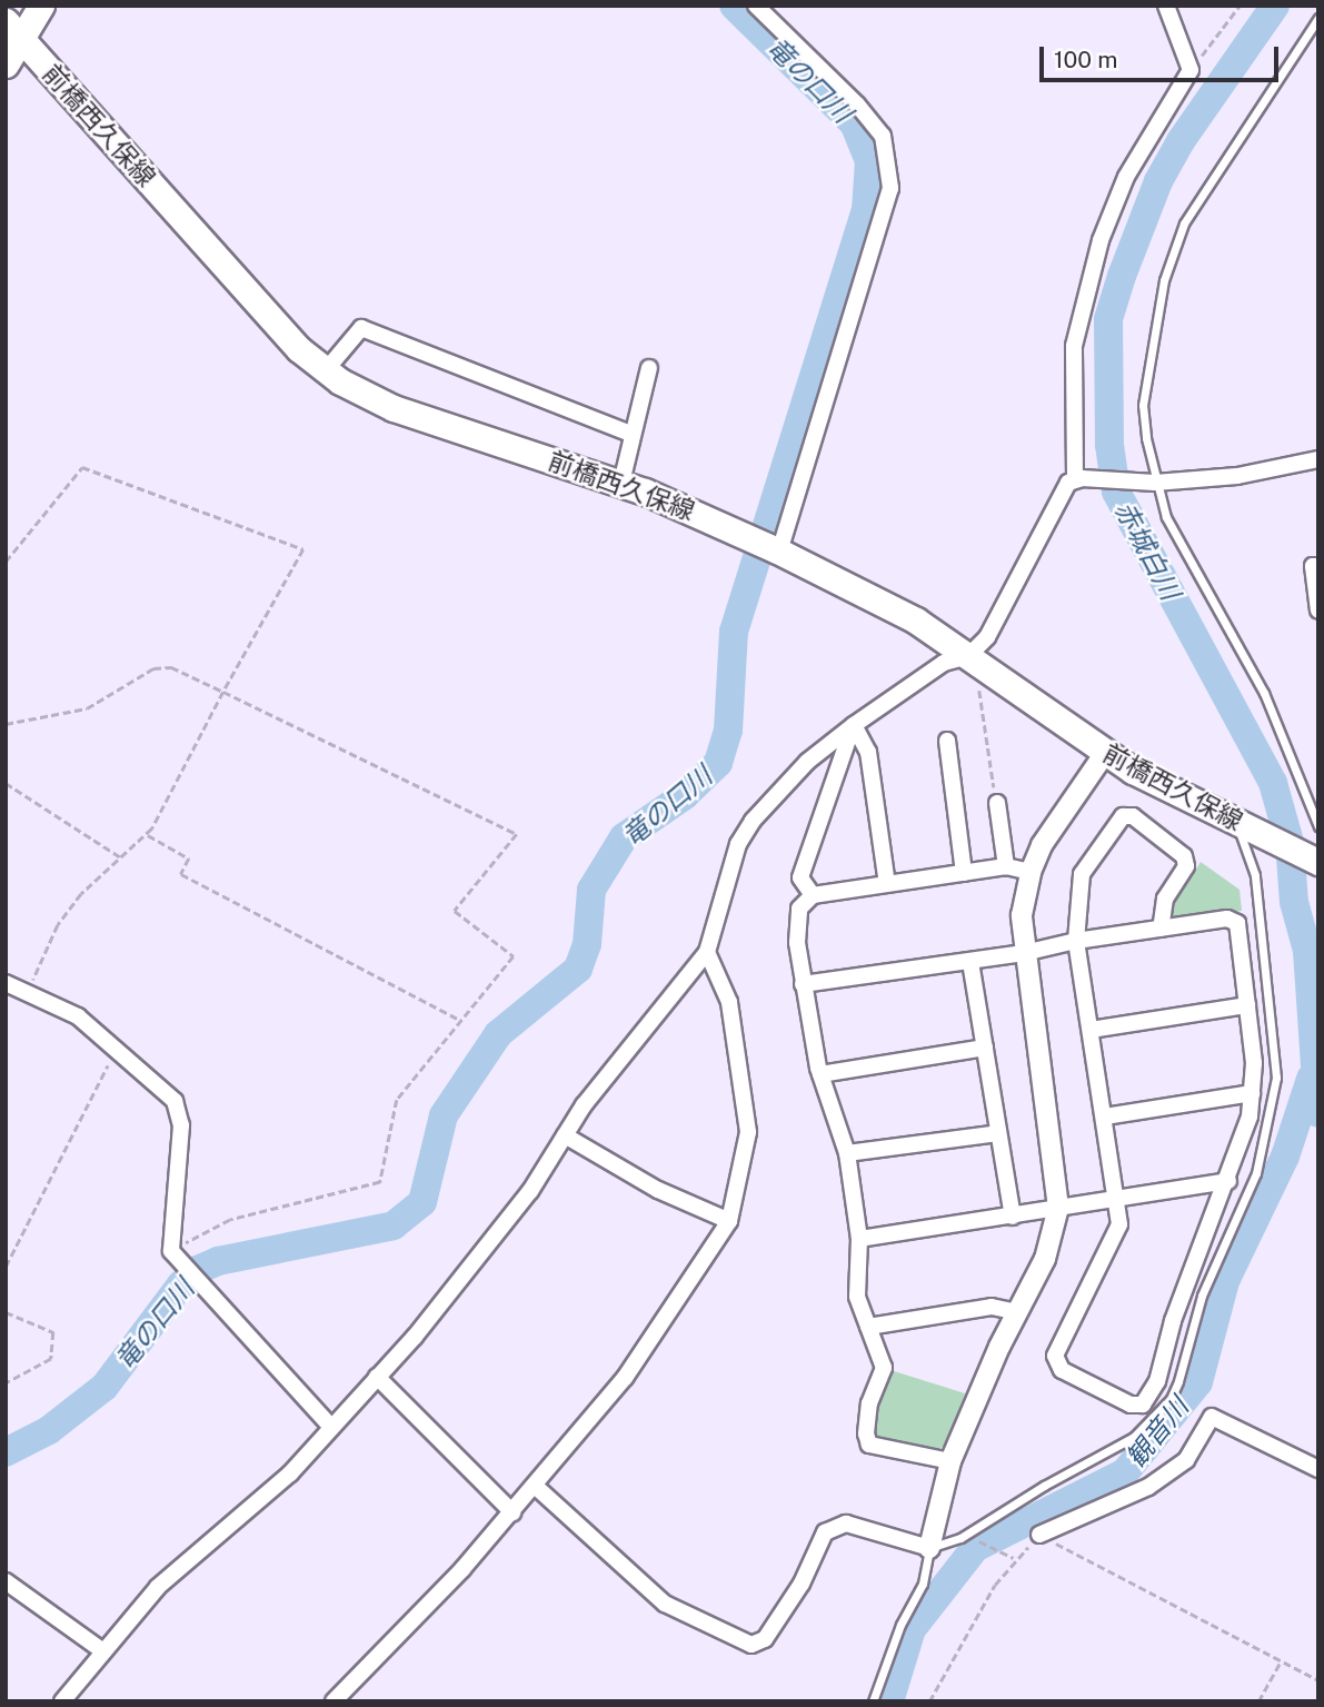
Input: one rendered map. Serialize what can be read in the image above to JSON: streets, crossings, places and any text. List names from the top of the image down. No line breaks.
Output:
{"streets":{"main road":["前橋西久保線"]},"water":["竜の口川","赤城白川","観音川"],"scale_bar":"100 m"}
